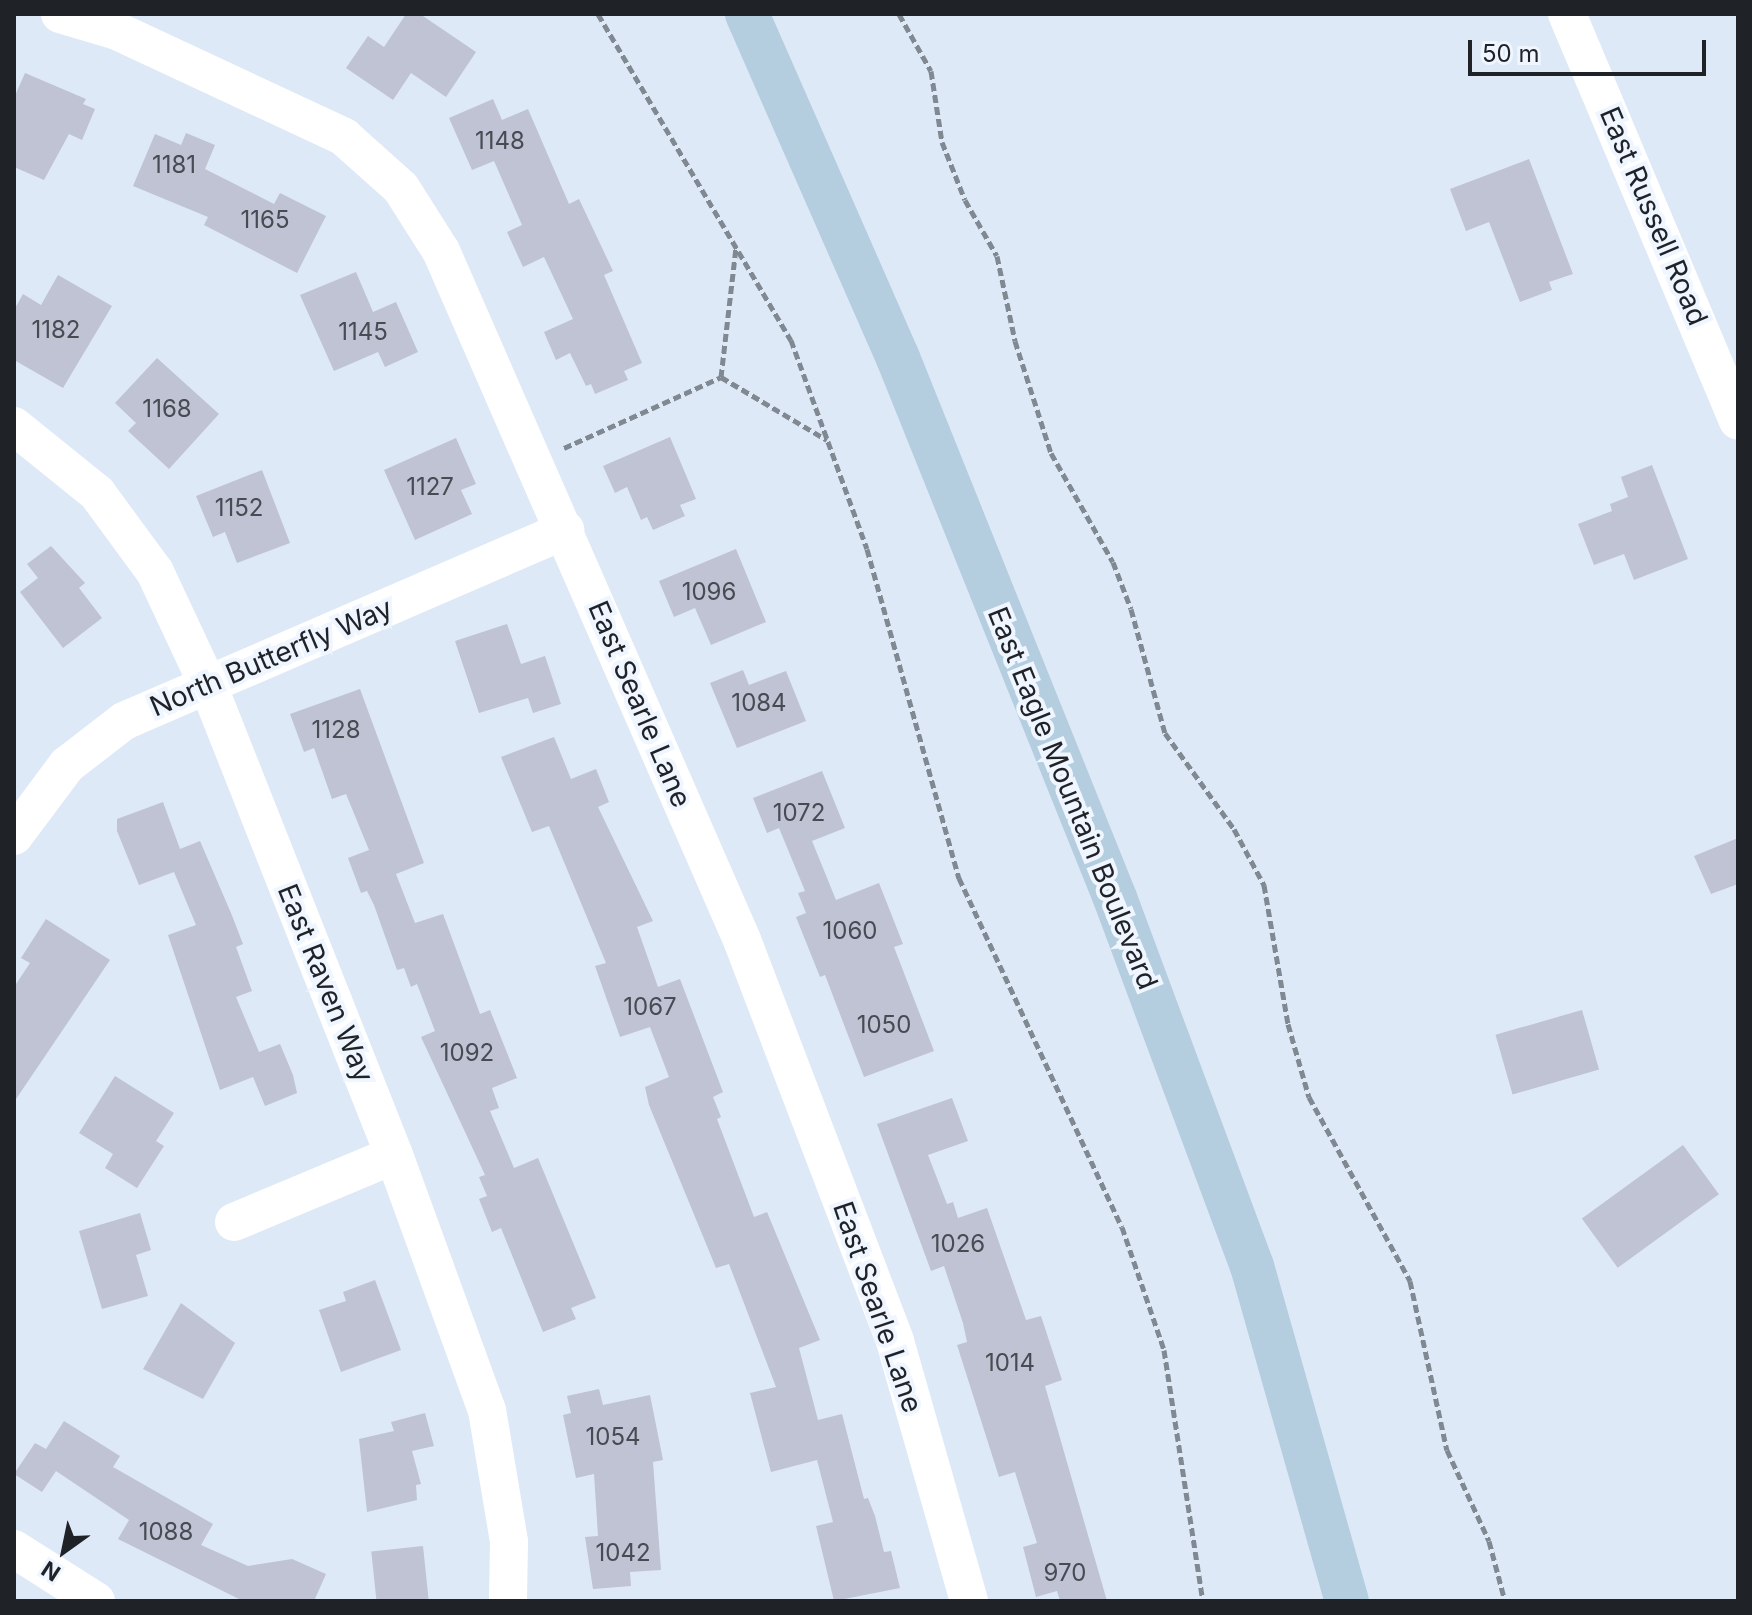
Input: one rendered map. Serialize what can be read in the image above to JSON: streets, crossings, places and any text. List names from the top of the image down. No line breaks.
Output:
{"streets":{"main road":["East Eagle Mountain Boulevard"],"street":["East Russell Road","North Butterfly Way","East Searle Lane","East Raven Way"]},"crossings":[["North Butterfly Way","East Searle Lane"],["North Butterfly Way","East Raven Way"]],"house_numbers":["1148","1181","1165","1182","1145","1168","1127","1152","1096","1084","1128","1072","1060","1067","1050","1092","1026","1014","1054","1088","1042","970"],"scale_bar":"50 m","north":"bottom left"}
